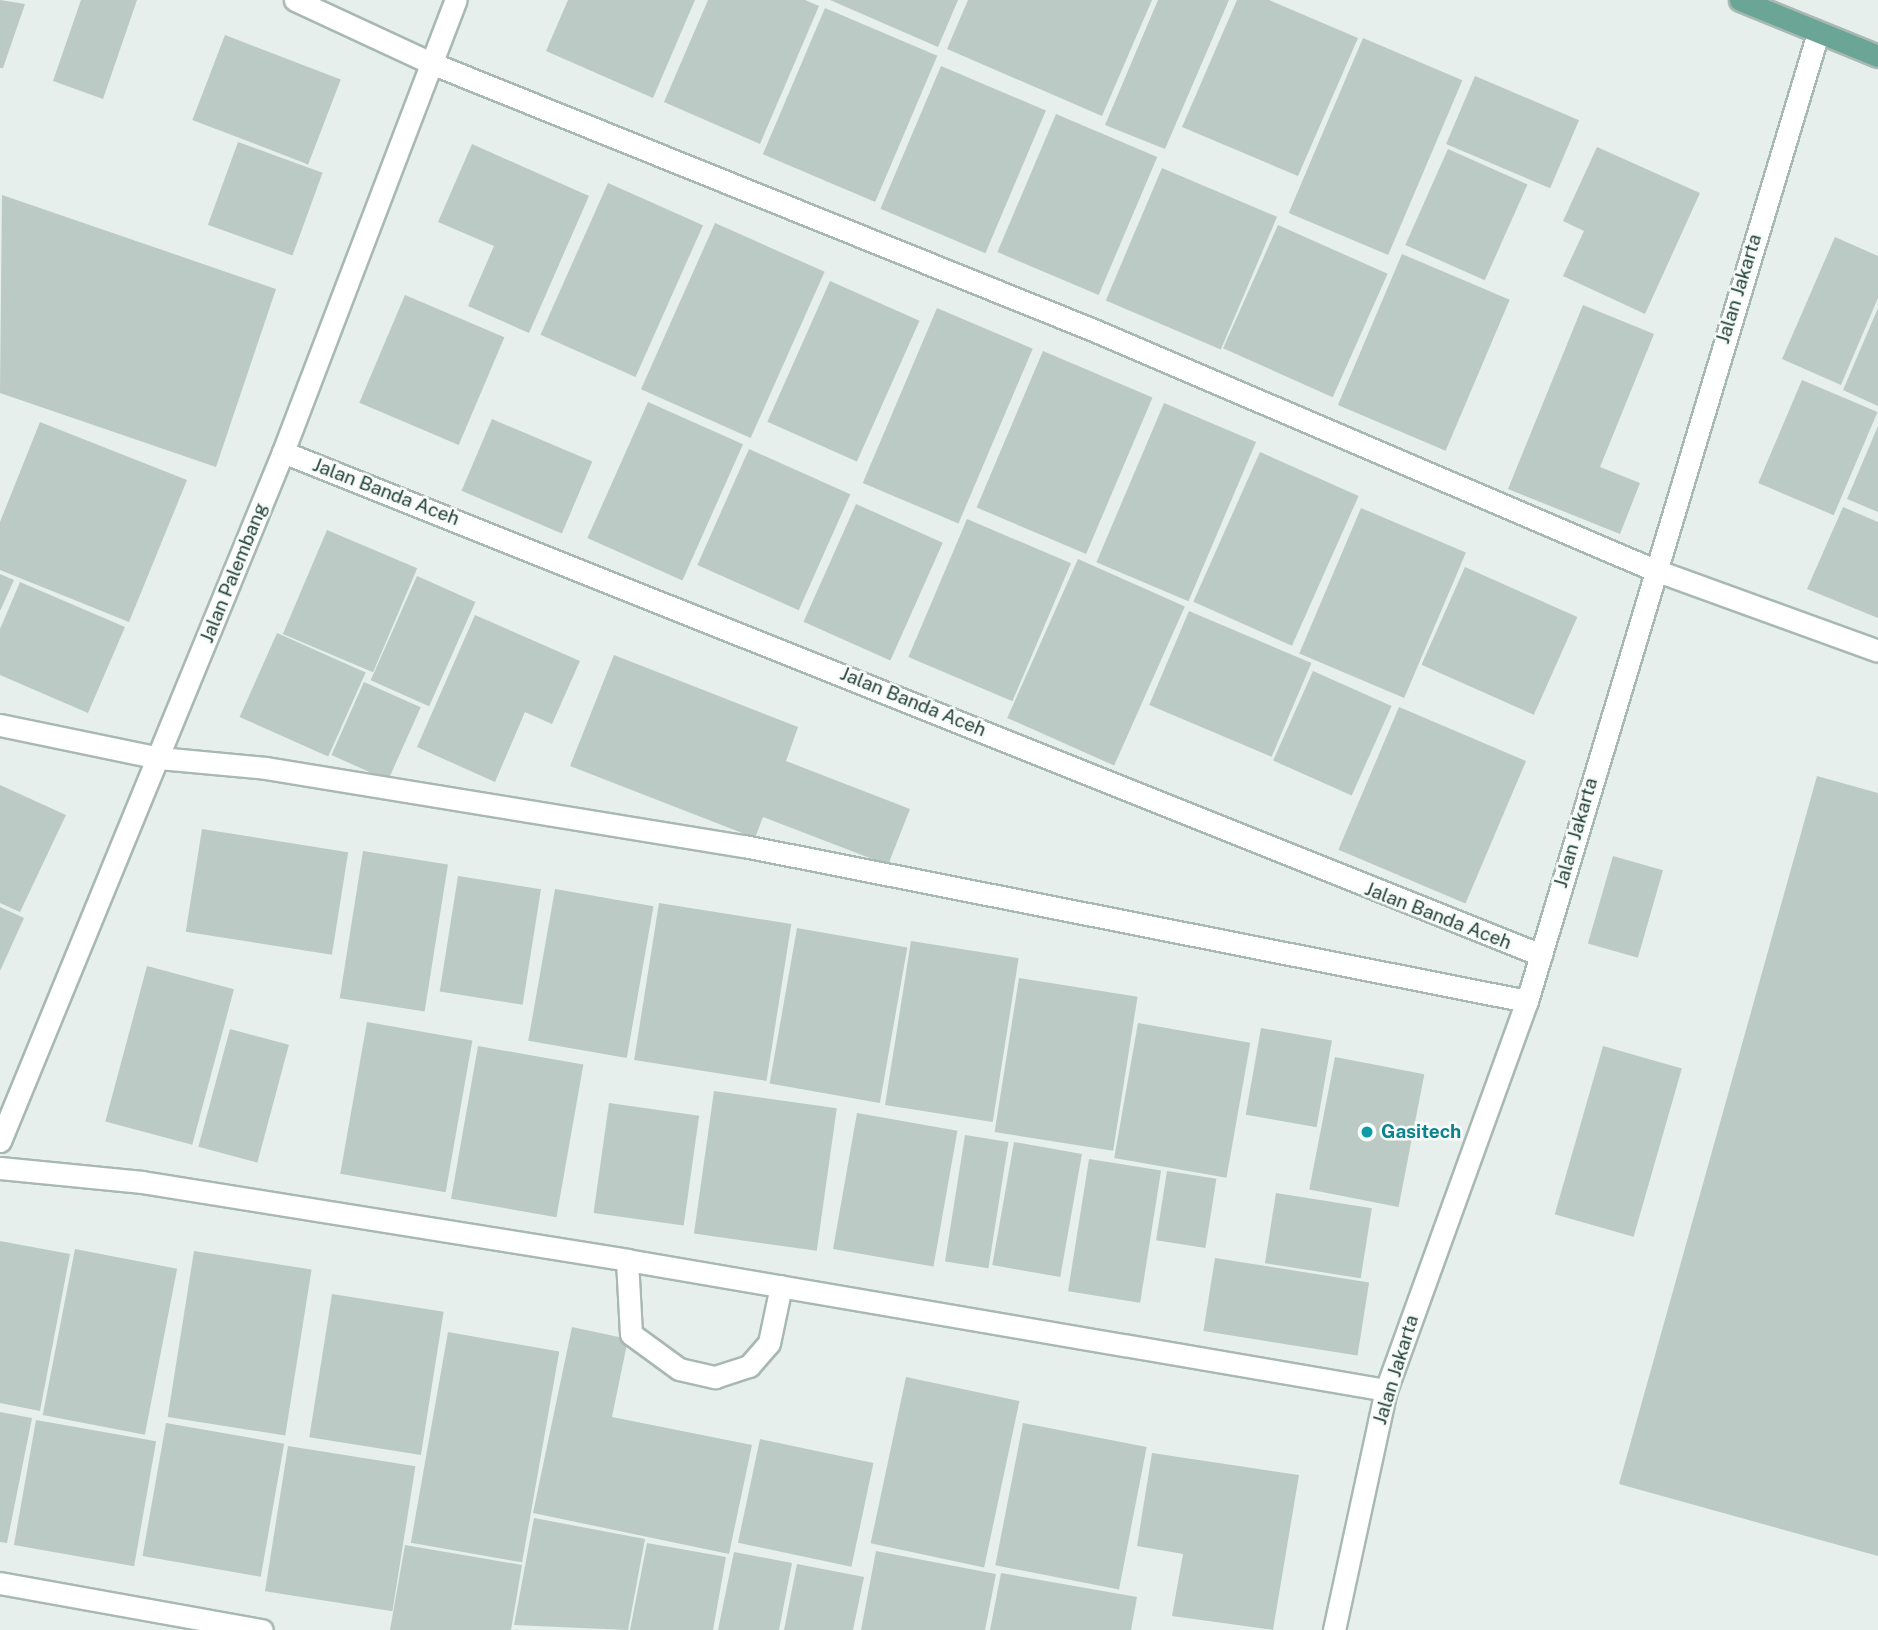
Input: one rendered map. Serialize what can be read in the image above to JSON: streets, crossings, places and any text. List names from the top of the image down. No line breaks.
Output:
{"streets":{"street":["Jalan Jakarta","Jalan Banda Aceh","Jalan Palembang"]},"crossings":[["Jalan Jakarta","Jalan Banda Aceh"],["Jalan Banda Aceh","Jalan Palembang"]],"places":["Gasitech"]}
